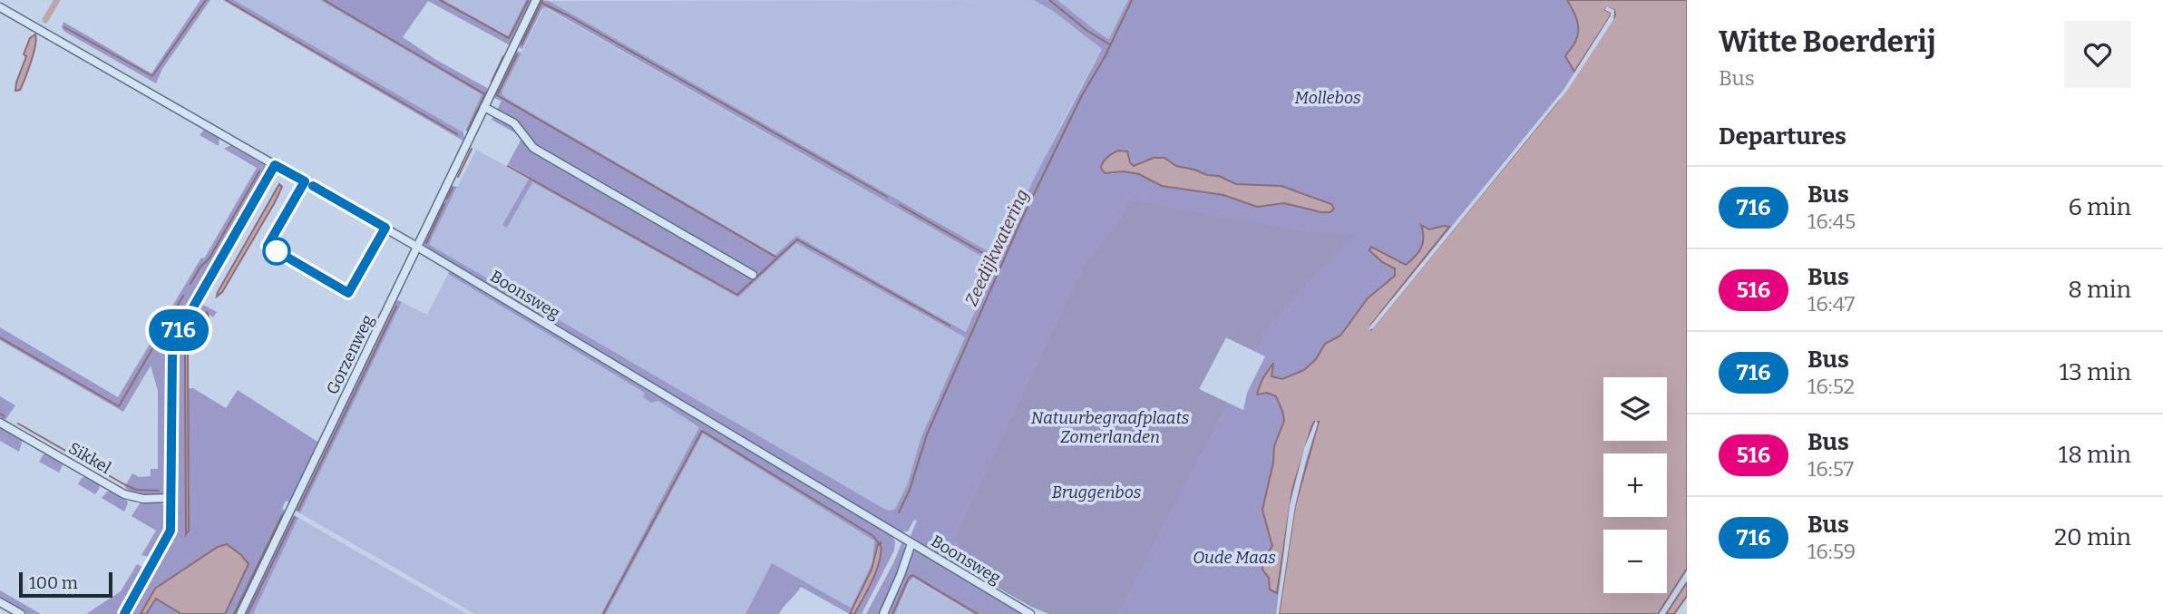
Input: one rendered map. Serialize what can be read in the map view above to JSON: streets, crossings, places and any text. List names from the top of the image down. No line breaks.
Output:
{"streets":{"street":["Boonsweg","Gorzenweg","Sikkel"]},"crossings":[["Boonsweg","Gorzenweg"]],"water":["Zeedijkwatering"],"parks":["Mollebos","Natuurbegraafplaats Zomerlanden","Bruggenbos","Oude Maas"],"lines":["bus line 716"],"scale_bar":"100 m","page":{"on_map":"716","heading":[["Witte Boerderij","Bus"],"Departures"],"list":[{"mark":"716","name":"Bus","note":"16:45","value":"6 min"},{"mark":"516","name":"Bus","note":"16:47","value":"8 min"},{"mark":"716","name":"Bus","note":"16:52","value":"13 min"},{"mark":"516","name":"Bus","note":"16:57","value":"18 min"},{"mark":"716","name":"Bus","note":"16:59","value":"20 min"}],"map_buttons":["+","−"],"scale":"100 m"}}
